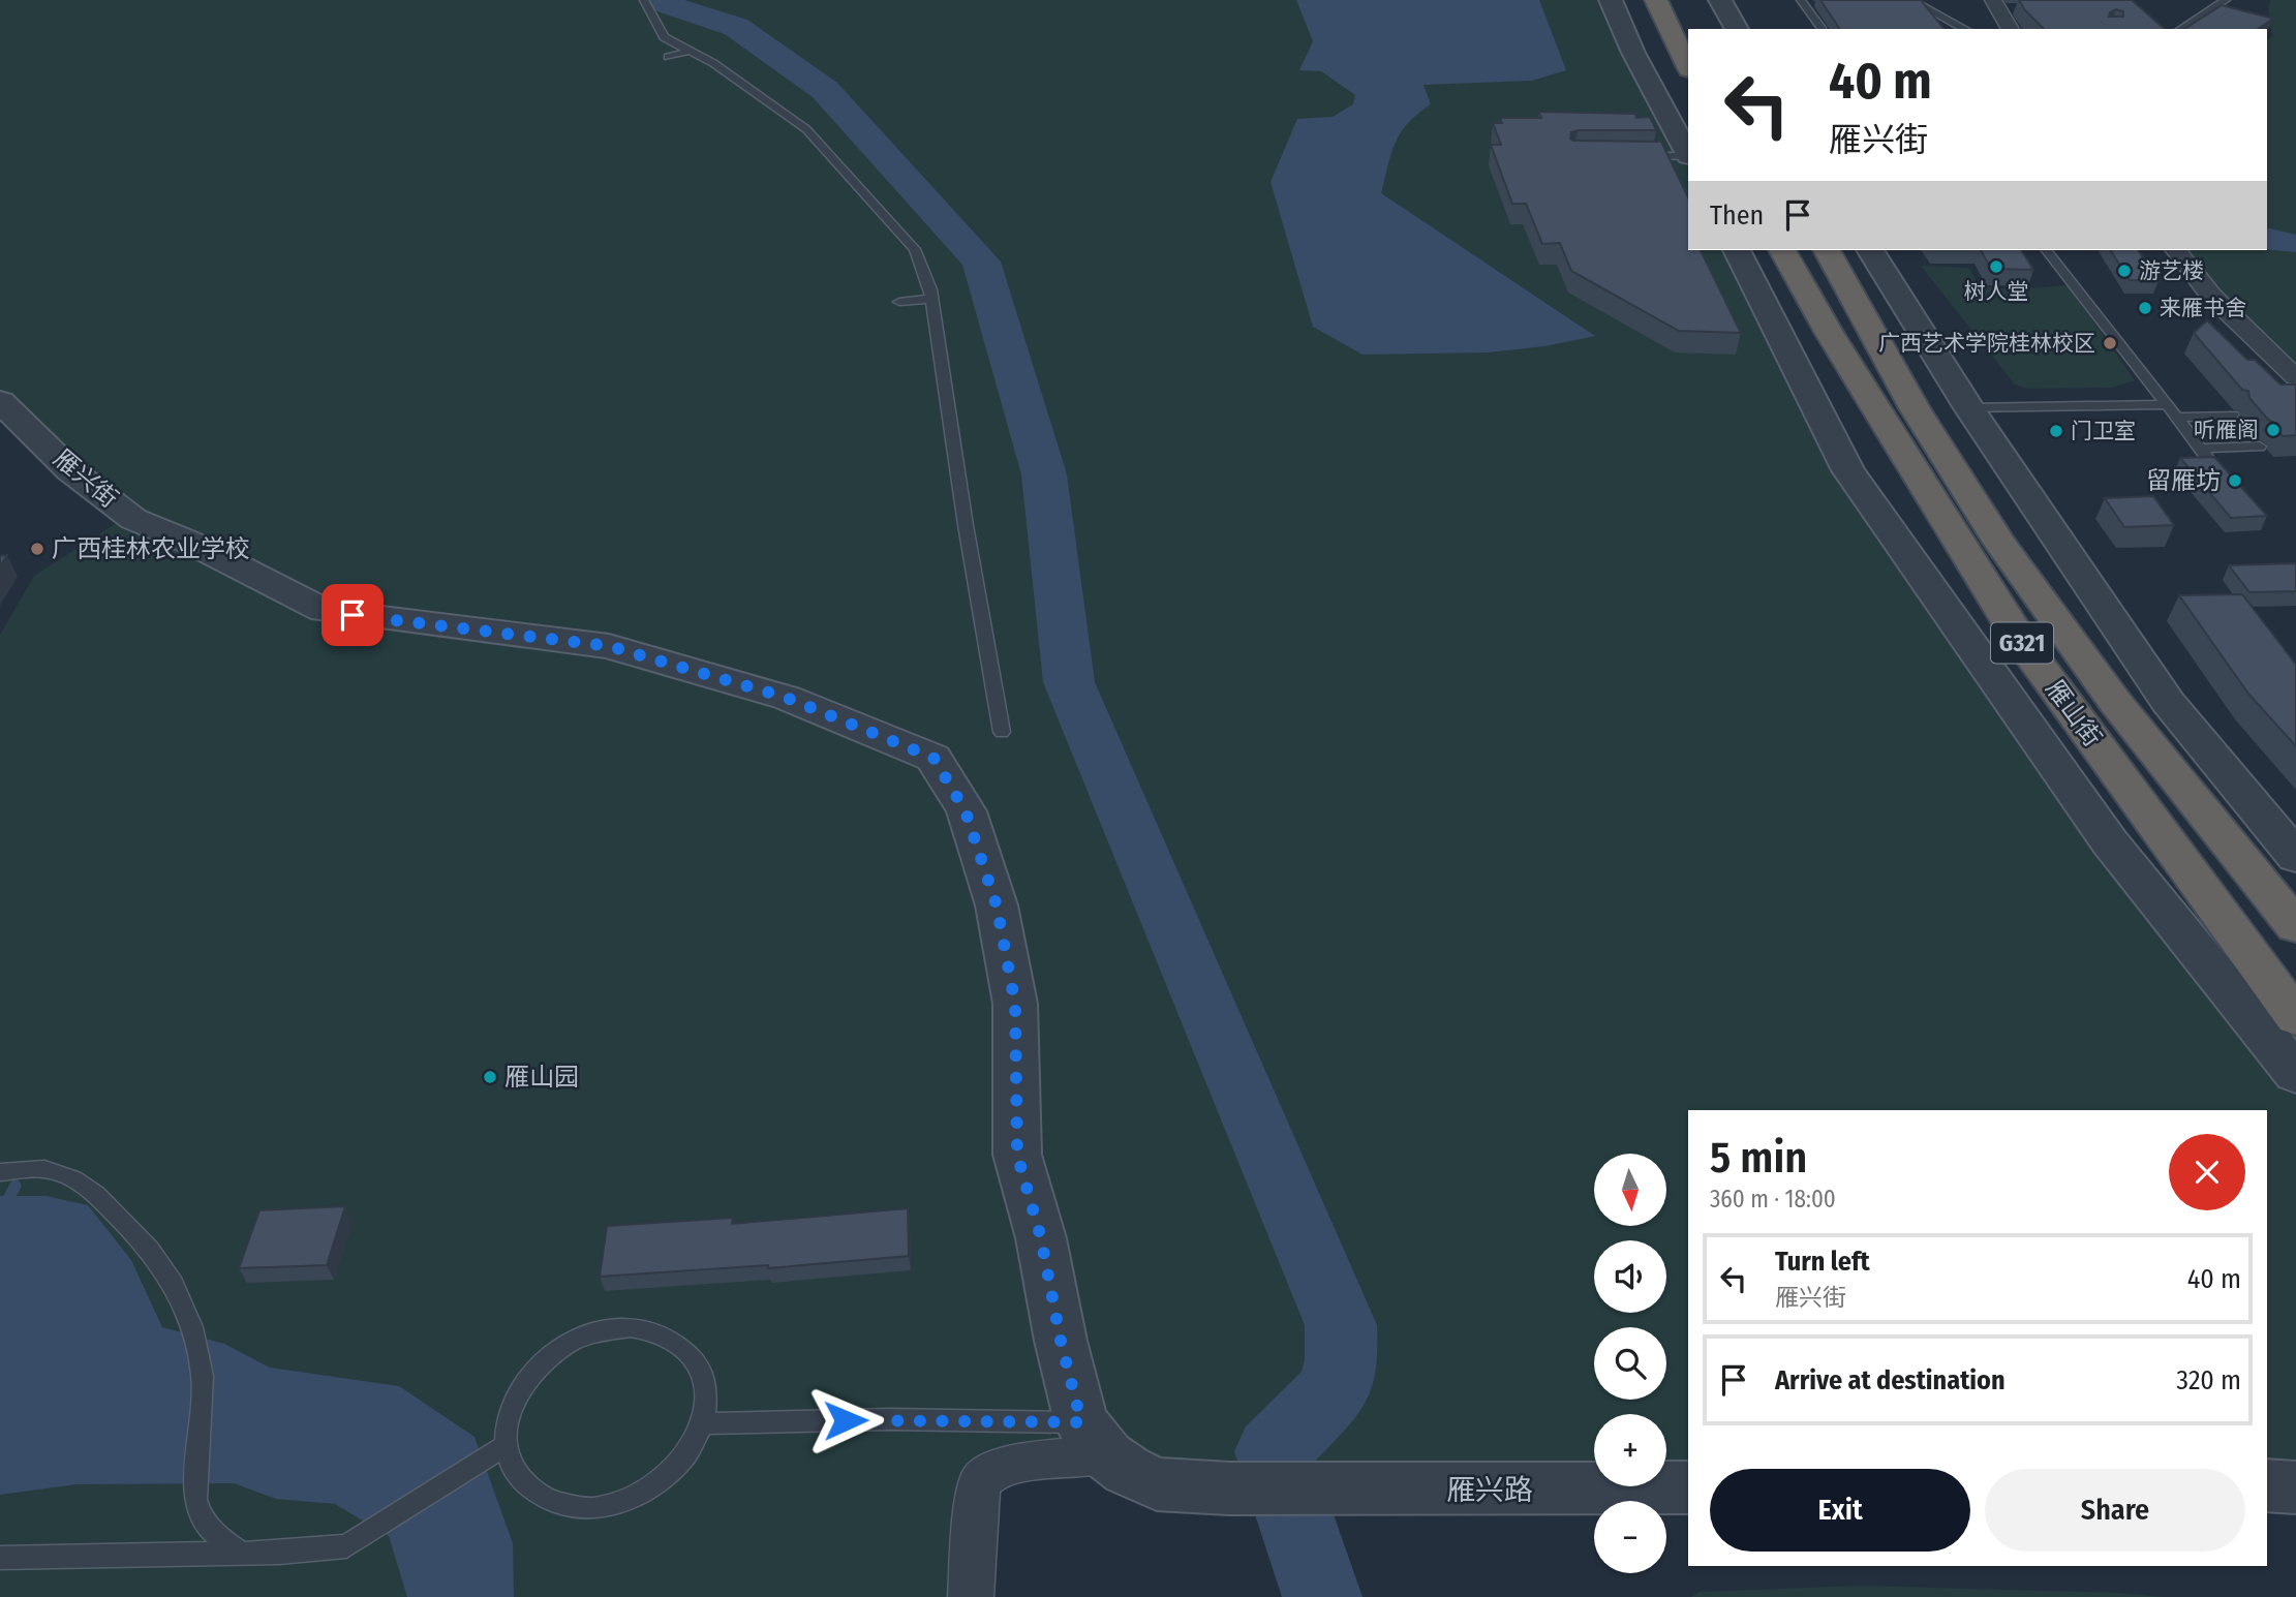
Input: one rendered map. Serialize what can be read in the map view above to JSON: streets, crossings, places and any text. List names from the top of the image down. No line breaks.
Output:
{"streets":{"highway":["G321","雁山街"],"street":["雁兴街","雁兴路"]},"crossings":[["雁兴街","雁兴路"]],"places":["树人堂","游艺楼","来雁书舍","广西艺术学院桂林校区","听雁阁","门卫室","留雁坊","广西桂林农业学校","雁山园"],"north":"bottom","page":{"turn":["40 m","雁兴街"],"then":"Then","heading":["5 min","360 m · 18:00"],"map_buttons":["+","−"],"list":[{"name":"Turn left","note":"雁兴街","value":"40 m"},{"name":"Arrive at destination","value":"320 m"}],"buttons":["Exit","Share"]}}
